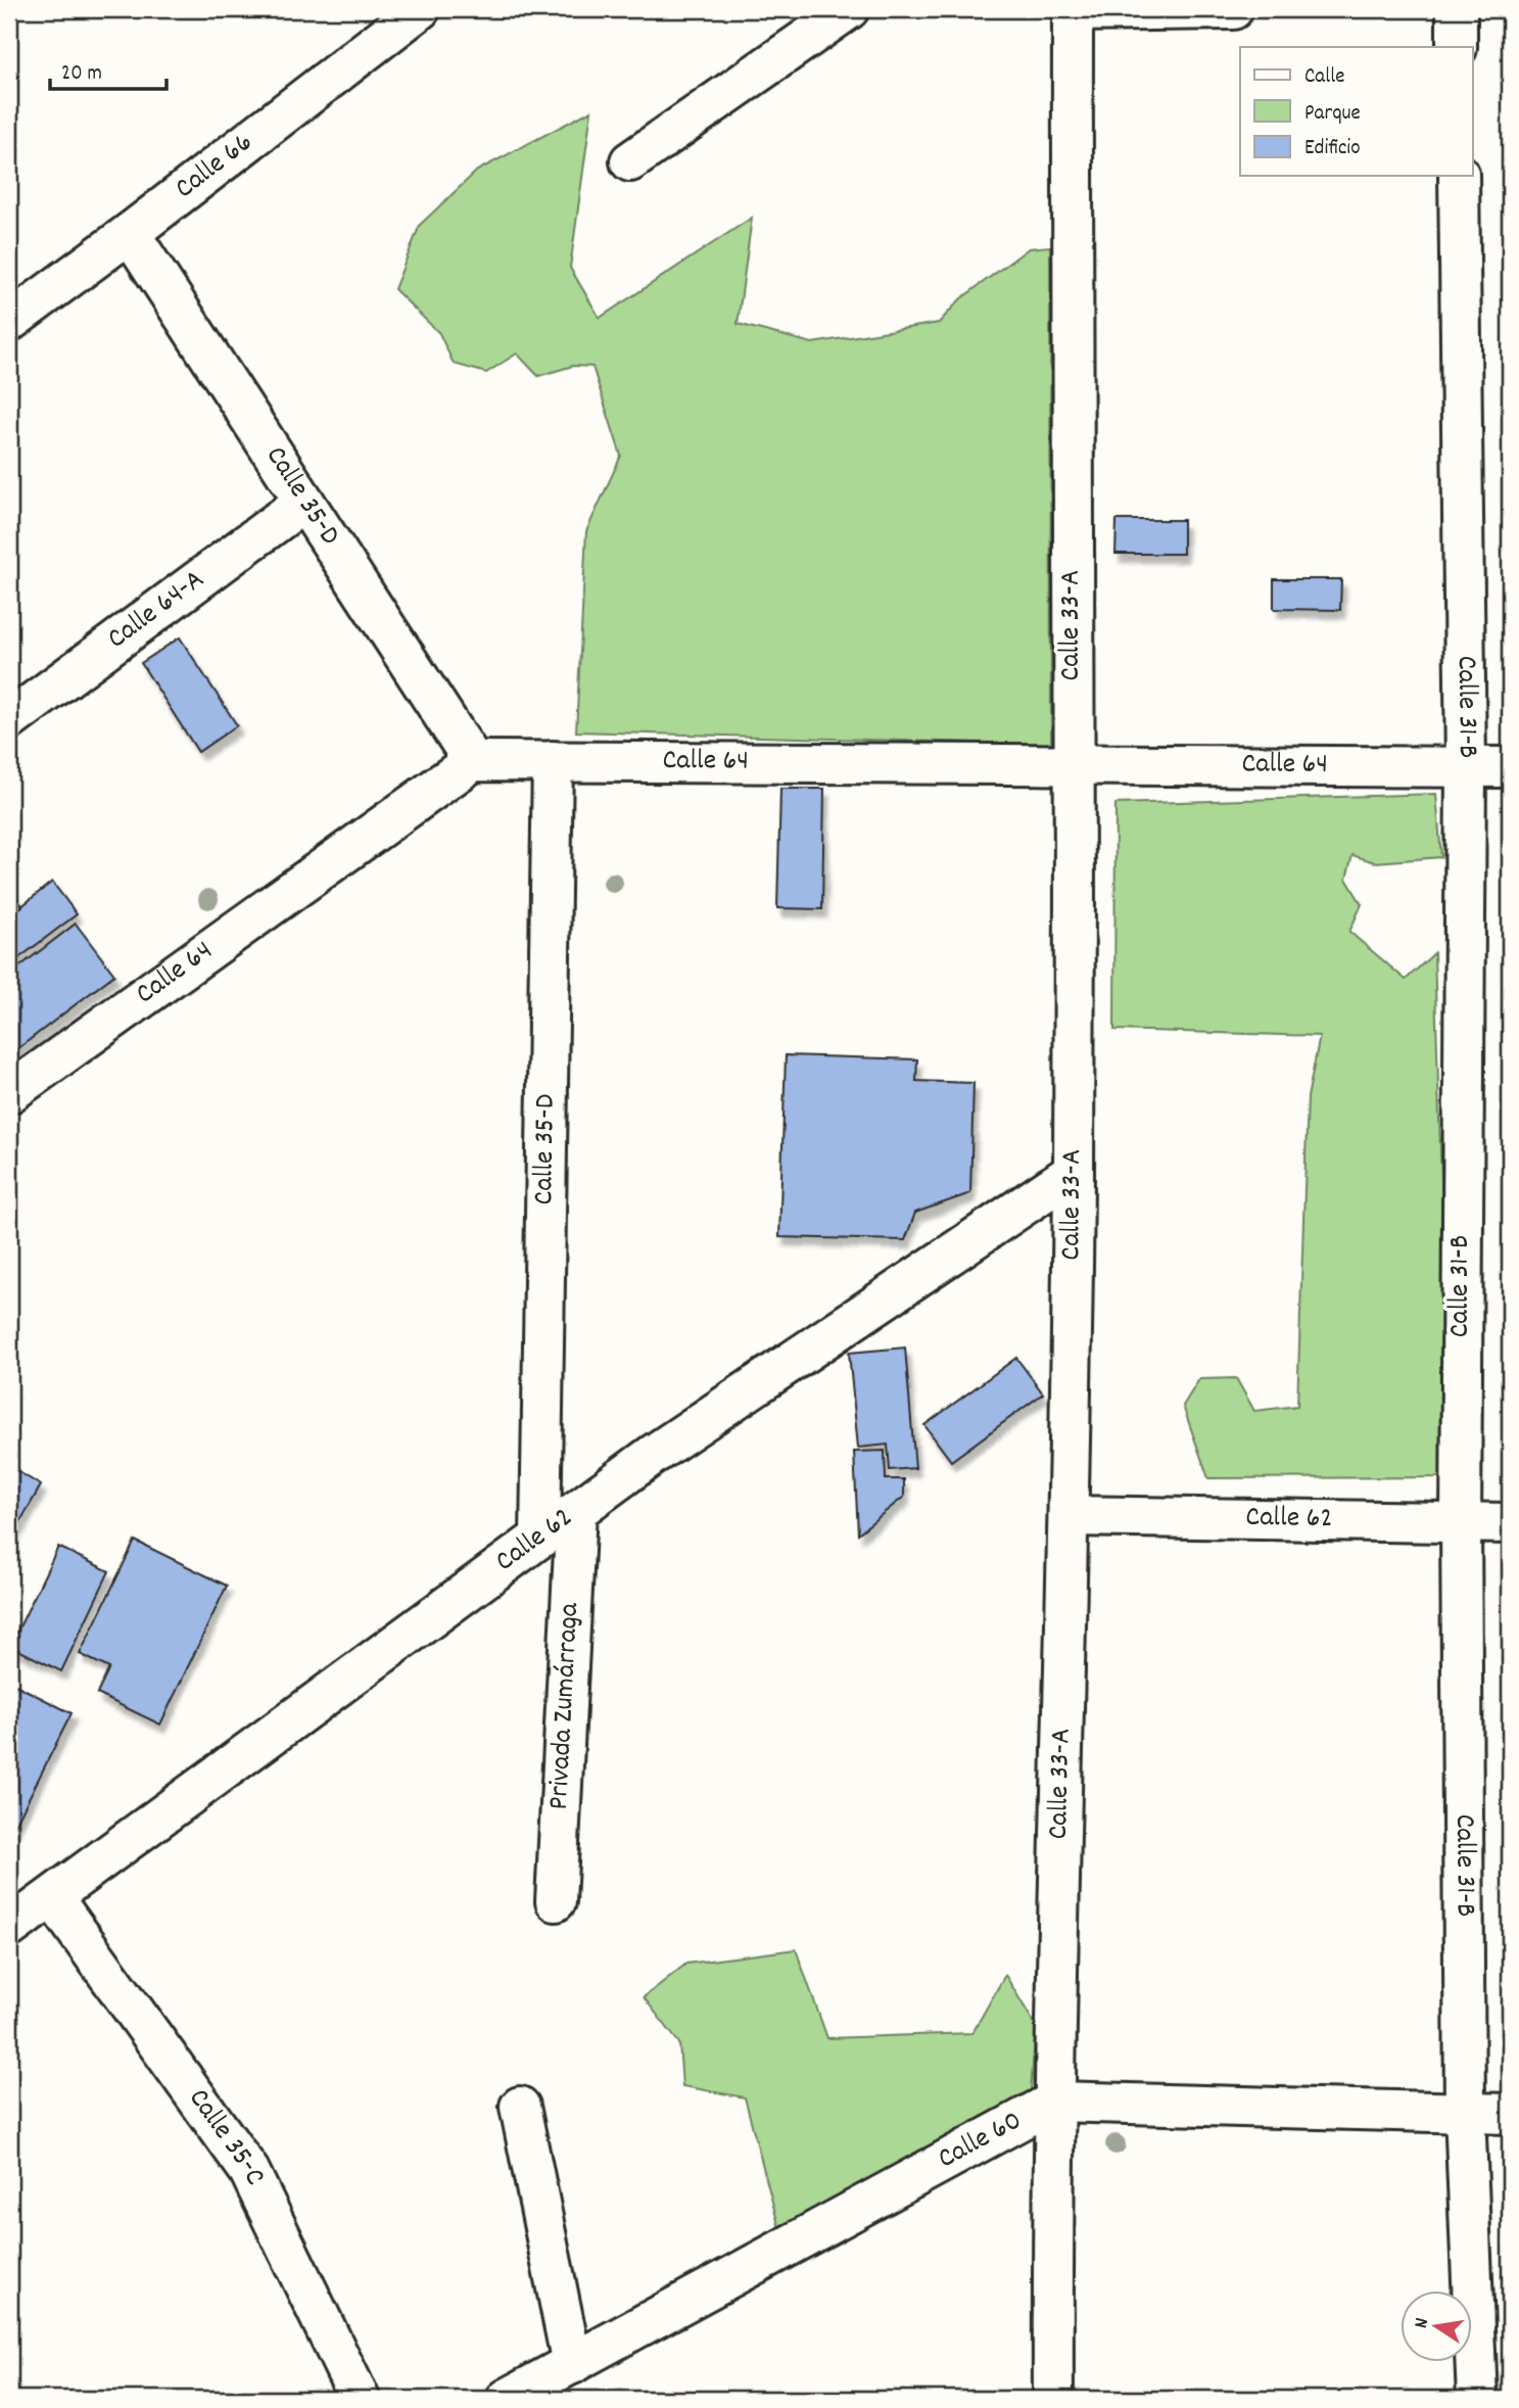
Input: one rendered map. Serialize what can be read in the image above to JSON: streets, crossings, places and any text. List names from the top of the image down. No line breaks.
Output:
{"streets":{"street":["Calle 66","Calle 35-D","Calle 64-A","Calle 33-A","Calle 31-B","Calle 64","Calle 62","Privada Zumárraga","Calle 35-C","Calle 60"]},"crossings":[["Calle 66","Calle 35-D"],["Calle 35-D","Calle 64-A"],["Calle 35-D","Calle 64"],["Calle 35-D","Calle 62"],["Calle 33-A","Calle 64"],["Calle 33-A","Calle 62"],["Calle 33-A","Calle 60"],["Calle 31-B","Calle 64"],["Calle 31-B","Calle 62"],["Calle 31-B","Calle 60"],["Calle 62","Privada Zumárraga"],["Calle 62","Calle 35-C"]],"legend":["Calle","Parque","Edificio"],"scale_bar":"20 m","north":"left"}
